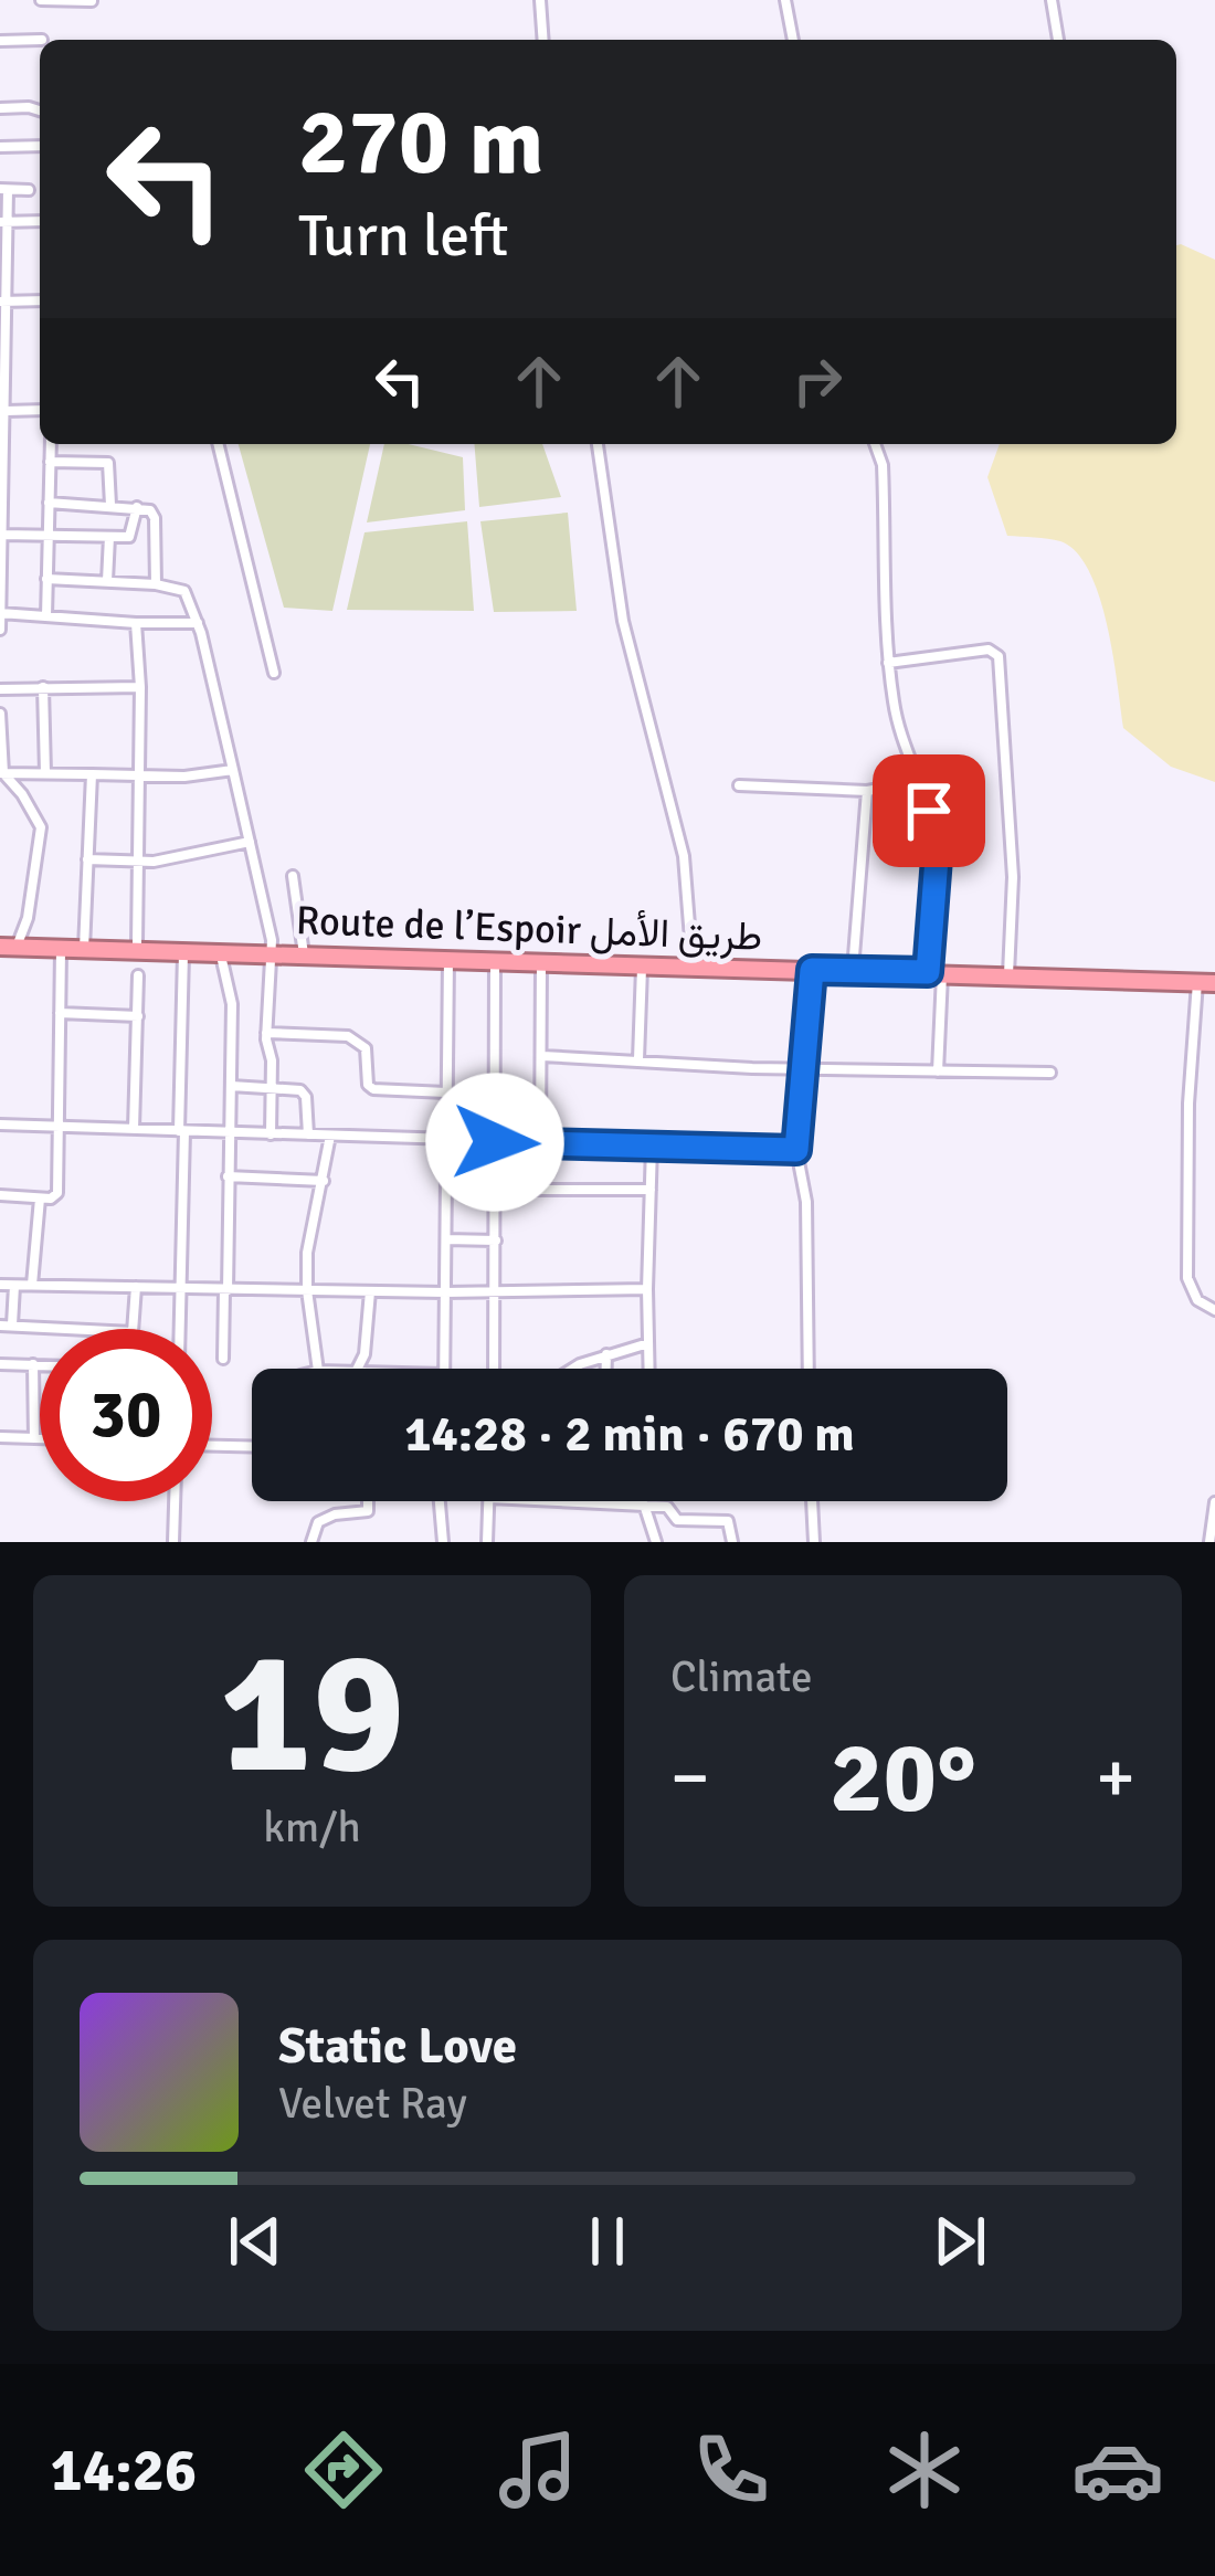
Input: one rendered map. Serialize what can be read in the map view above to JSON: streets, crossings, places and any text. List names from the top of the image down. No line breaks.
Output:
{"streets":{"highway":["Route de l’Espoir طريق الأمل"]},"page":{"turn":["270 m","Turn left"],"limit":"30","trip":"14:28 · 2 min · 670 m","tile":[["19","km/h"],"Climate"],"heat":["−","20°","+"],"song":["Static Love","Velvet Ray"],"tabs":"14:26"}}
